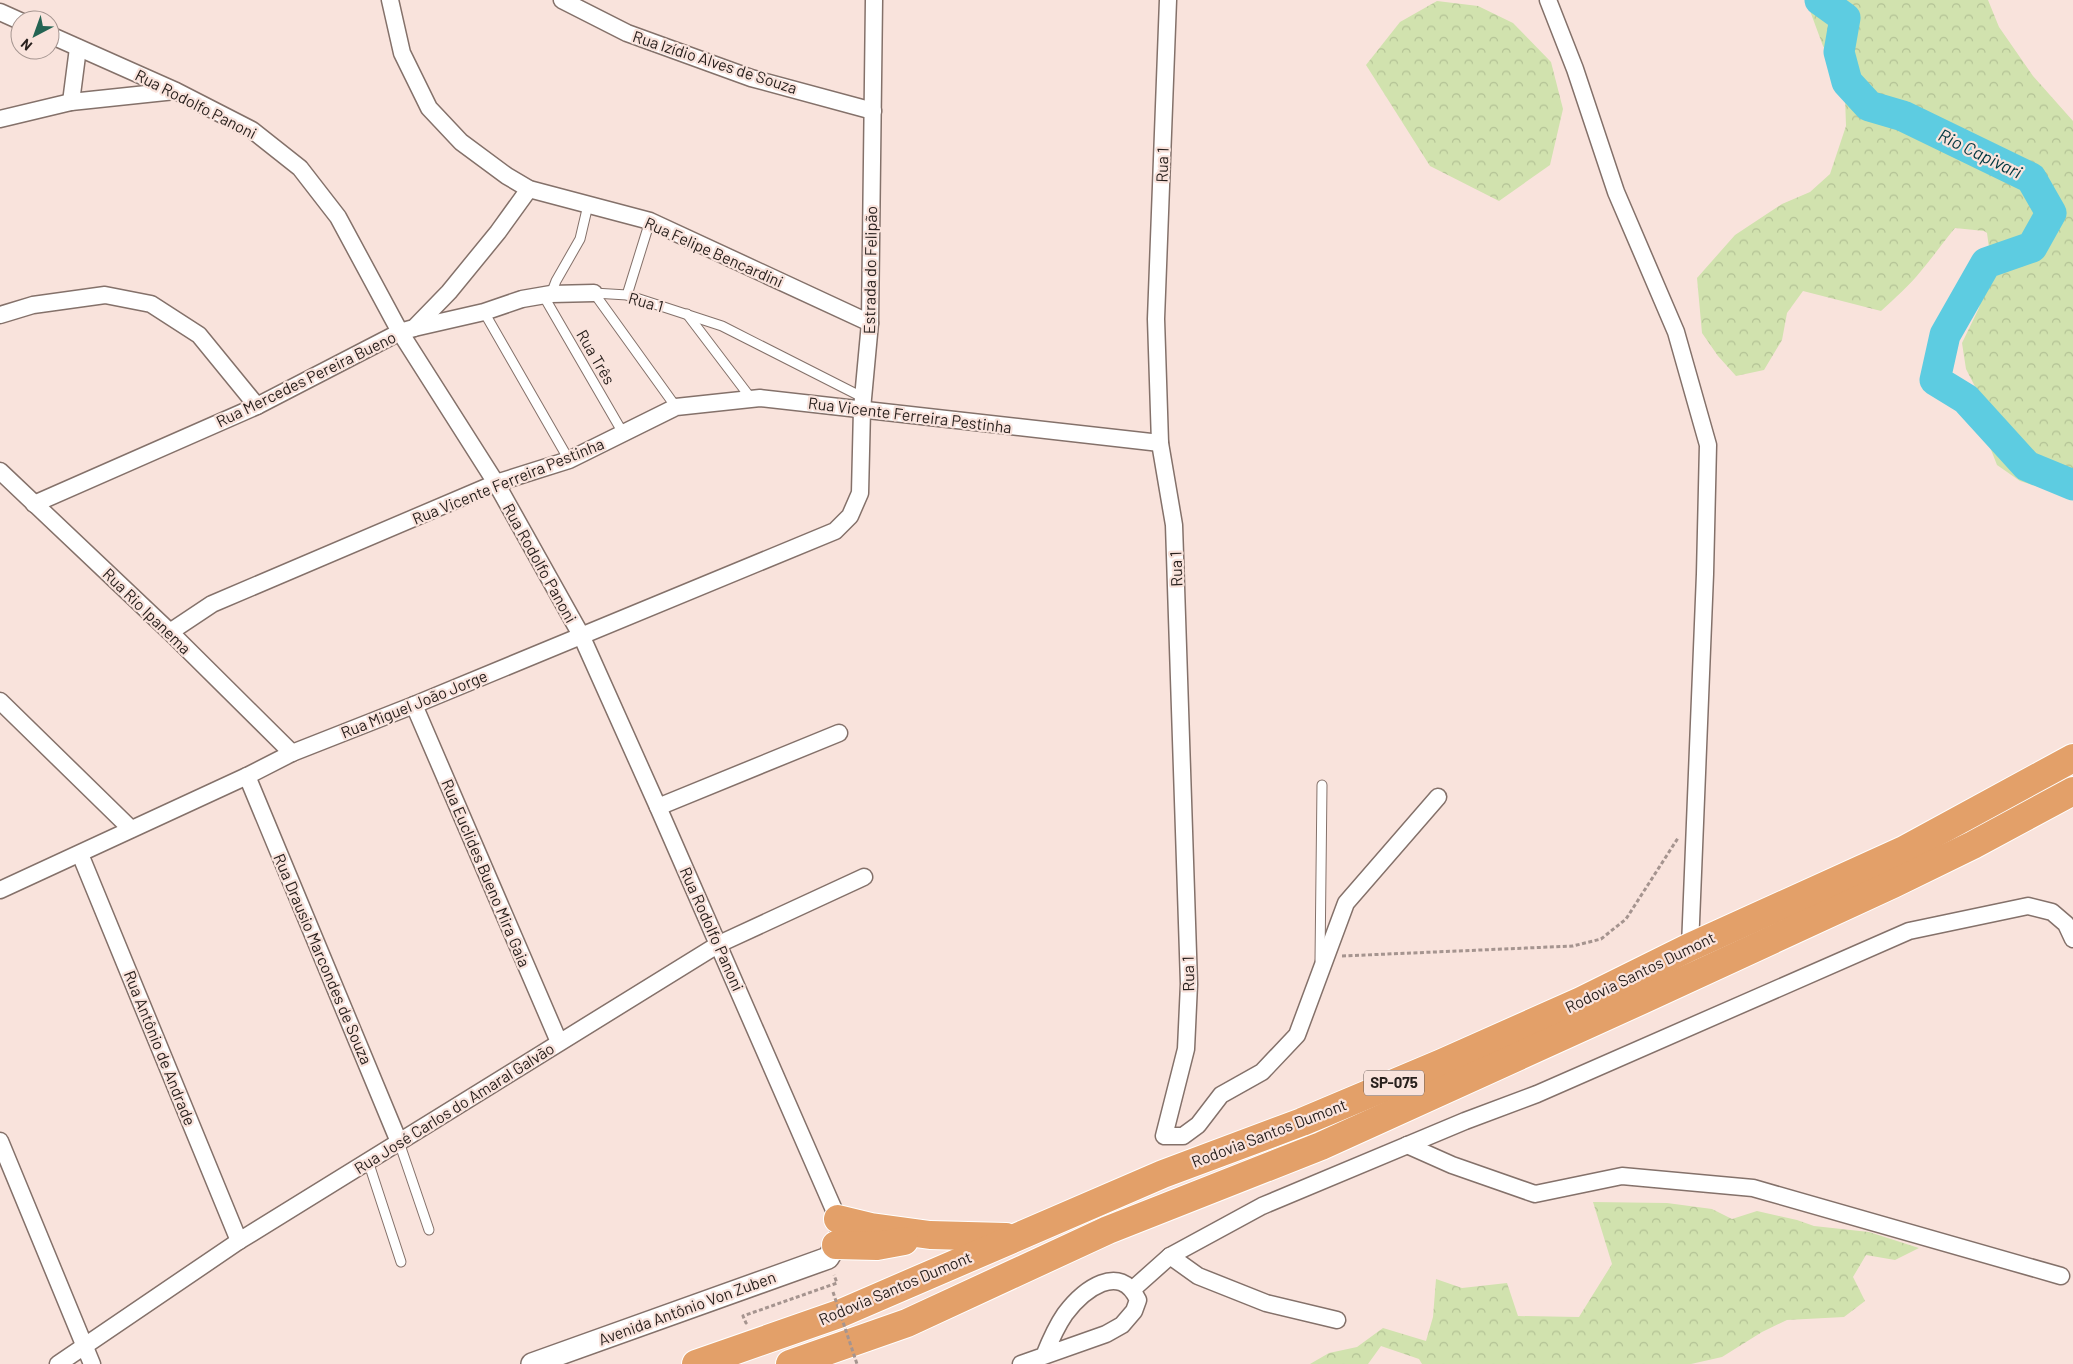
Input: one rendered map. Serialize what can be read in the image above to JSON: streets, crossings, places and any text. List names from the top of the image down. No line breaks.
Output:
{"streets":{"highway":["Rodovia Santos Dumont","SP-075"],"street":["Rua Izídio Alves de Souza","Rua Rodolfo Panoni","Rua 1","Rua Felipe Bencardini","Estrada do Felipão","Rua Mercedes Pereira Bueno","Rua Vicente Ferreira Pestinha","Rua Rio Ipanema","Rua Miguel João Jorge","Rua Euclides Bueno Mira Gaia","Rua Drausio Marcondes de Souza","Rua Antônio de Andrade","Rua José Carlos do Amaral Galvão","Avenida Antônio Von Zuben"],"lane":["Rua Três"]},"crossings":[["Rua Izídio Alves de Souza","Estrada do Felipão"],["Rua Rodolfo Panoni","Rua 1"],["Rua Rodolfo Panoni","Rua Mercedes Pereira Bueno"],["Rua Rodolfo Panoni","Rua Vicente Ferreira Pestinha"],["Rua Rodolfo Panoni","Rua Miguel João Jorge"],["Rua Rodolfo Panoni","Rua José Carlos do Amaral Galvão"],["Rua Rodolfo Panoni","Avenida Antônio Von Zuben"],["Rua 1","Estrada do Felipão"],["Rua 1","Rua Três"],["Rua 1","Rua Mercedes Pereira Bueno"],["Rua 1","Rua Vicente Ferreira Pestinha"],["Rua Felipe Bencardini","Estrada do Felipão"],["Rua Felipe Bencardini","Rua Mercedes Pereira Bueno"],["Estrada do Felipão","Rua Vicente Ferreira Pestinha"],["Estrada do Felipão","Rua Miguel João Jorge"],["Rua Três","Rua Vicente Ferreira Pestinha"],["Rua Mercedes Pereira Bueno","Rua Rio Ipanema"],["Rua Vicente Ferreira Pestinha","Rua Rio Ipanema"],["Rua Rio Ipanema","Rua Miguel João Jorge"],["Rua Miguel João Jorge","Rua Euclides Bueno Mira Gaia"],["Rua Miguel João Jorge","Rua Drausio Marcondes de Souza"],["Rua Miguel João Jorge","Rua Antônio de Andrade"],["Rua Euclides Bueno Mira Gaia","Rua José Carlos do Amaral Galvão"],["Rua Drausio Marcondes de Souza","Rua José Carlos do Amaral Galvão"],["Rua Antônio de Andrade","Rua José Carlos do Amaral Galvão"]],"water":["Rio Capivari"],"north":"bottom left"}
